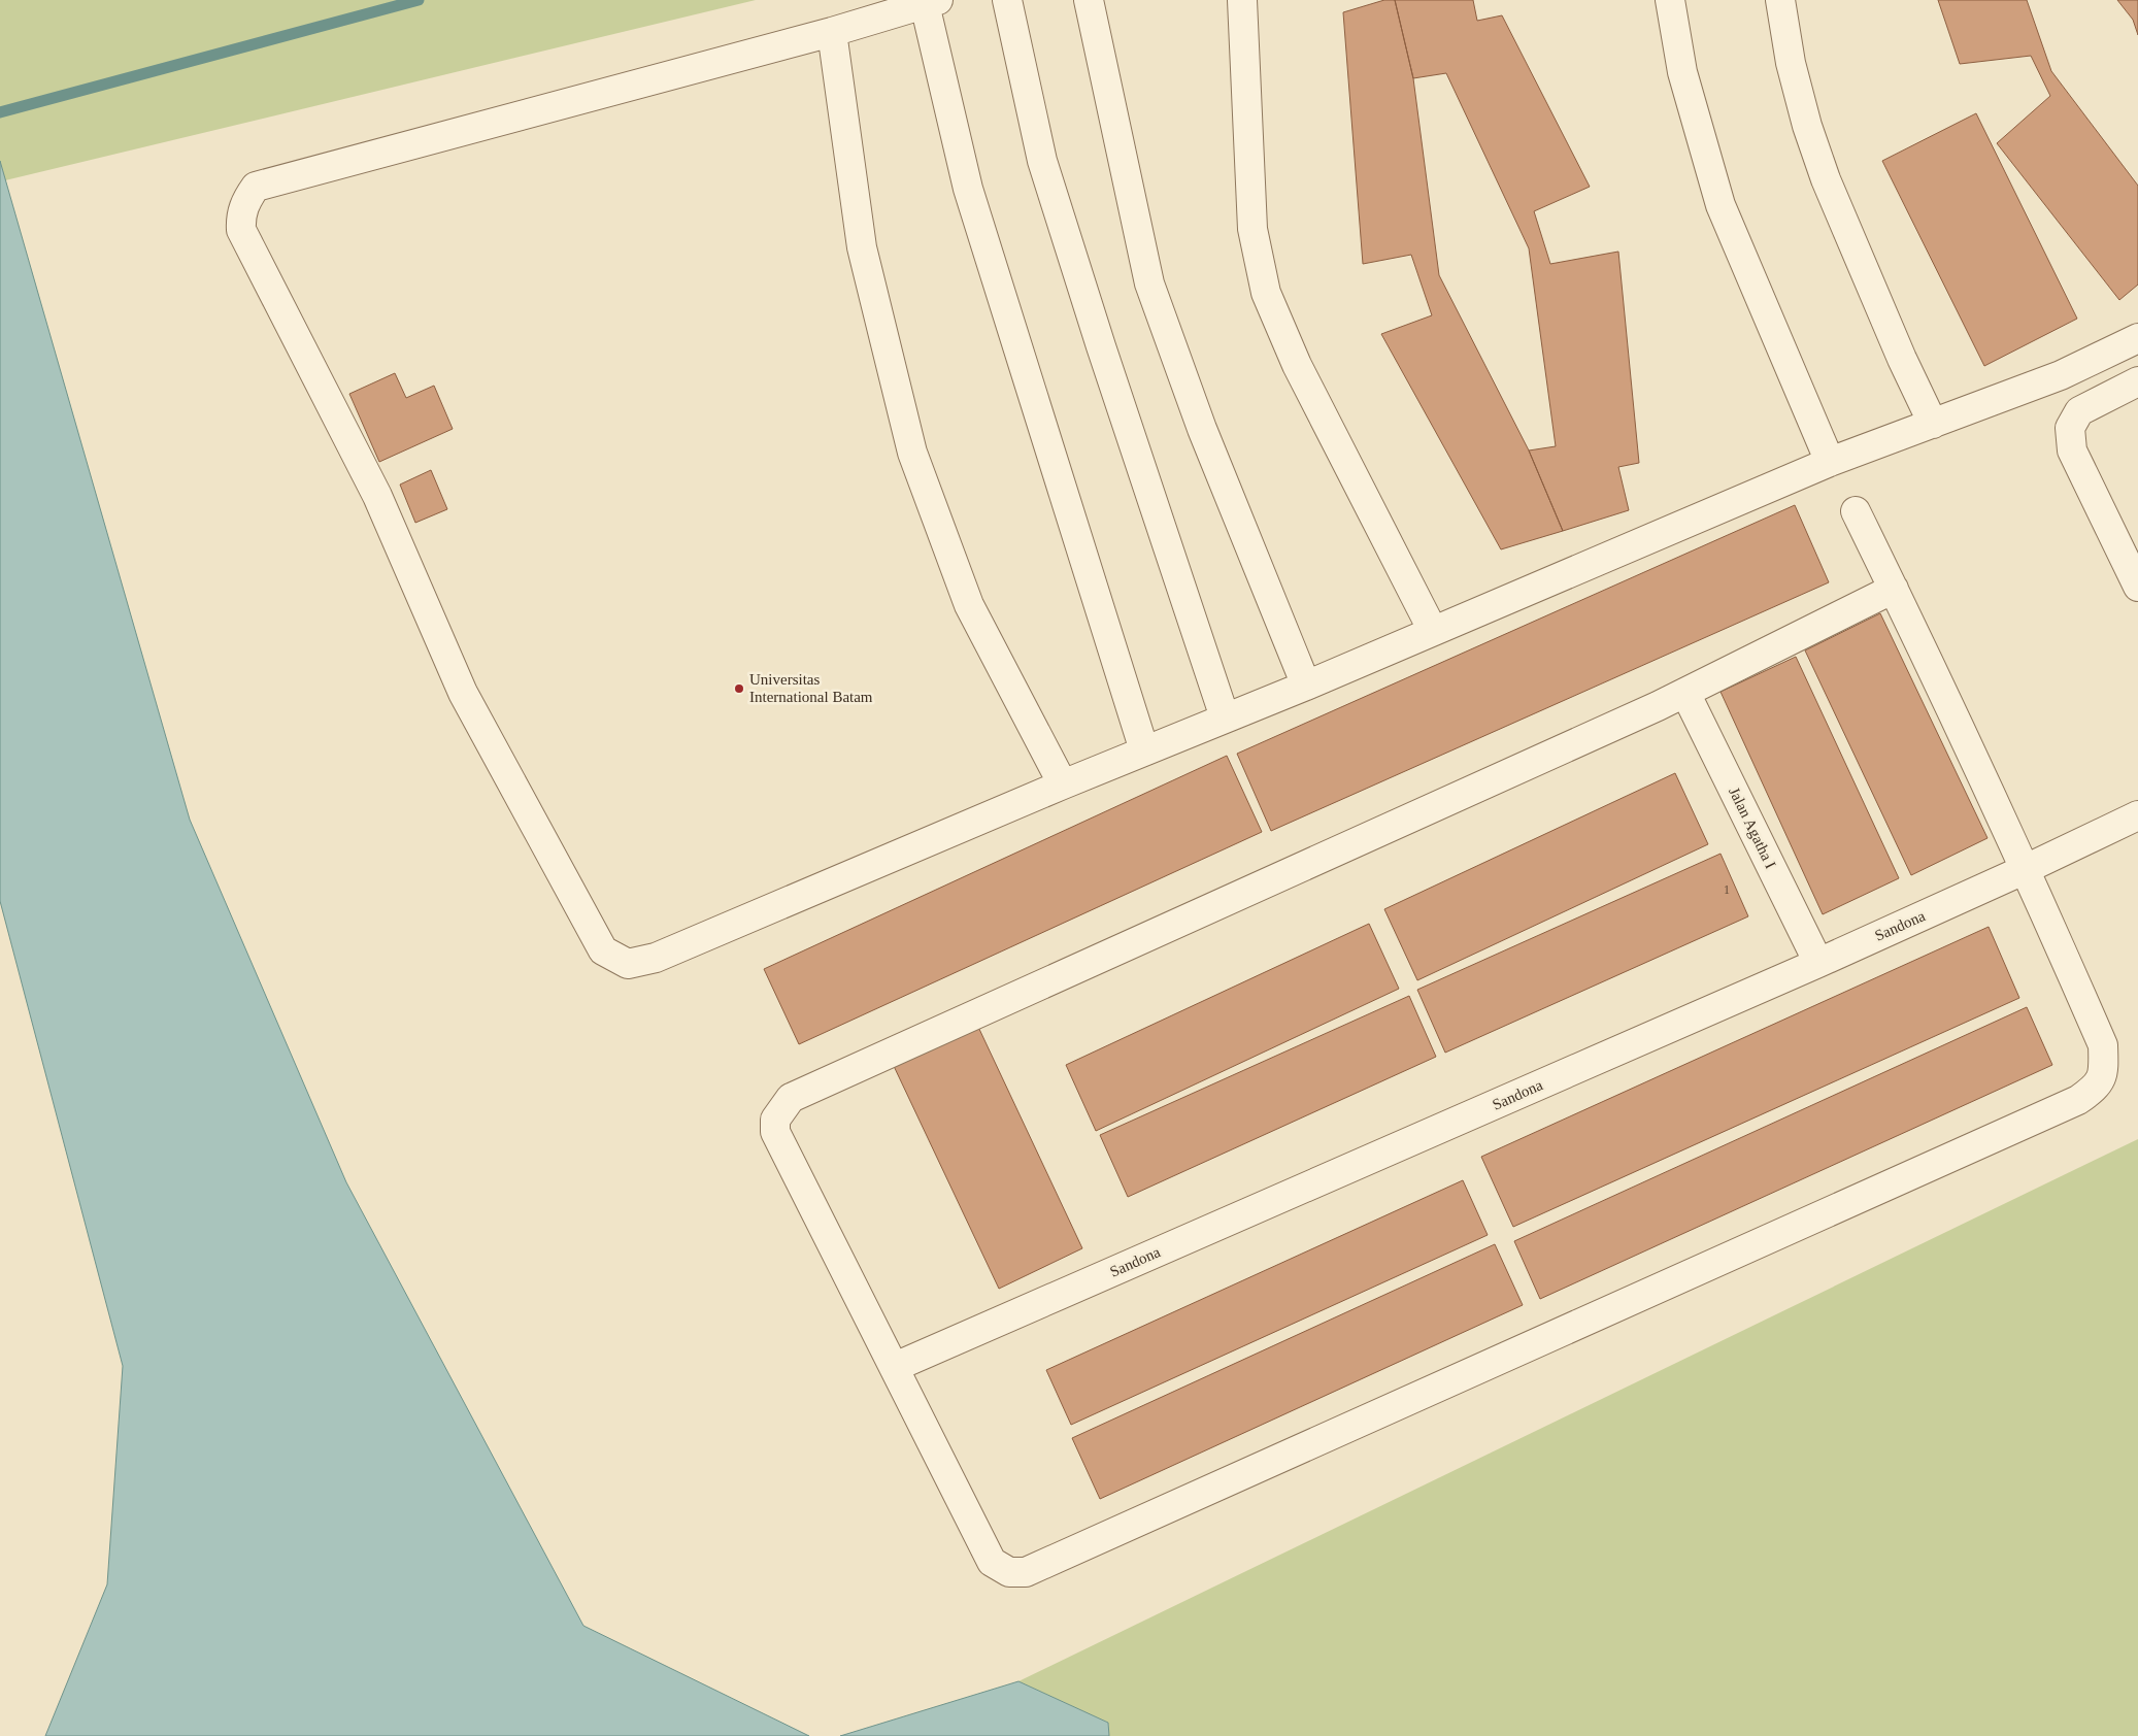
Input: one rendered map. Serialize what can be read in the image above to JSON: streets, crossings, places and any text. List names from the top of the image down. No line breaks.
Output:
{"streets":{"street":["Jalan Agatha I","Sandona"]},"crossings":[["Jalan Agatha I","Sandona"]],"places":["Universitas International Batam"],"house_numbers":["1"]}
